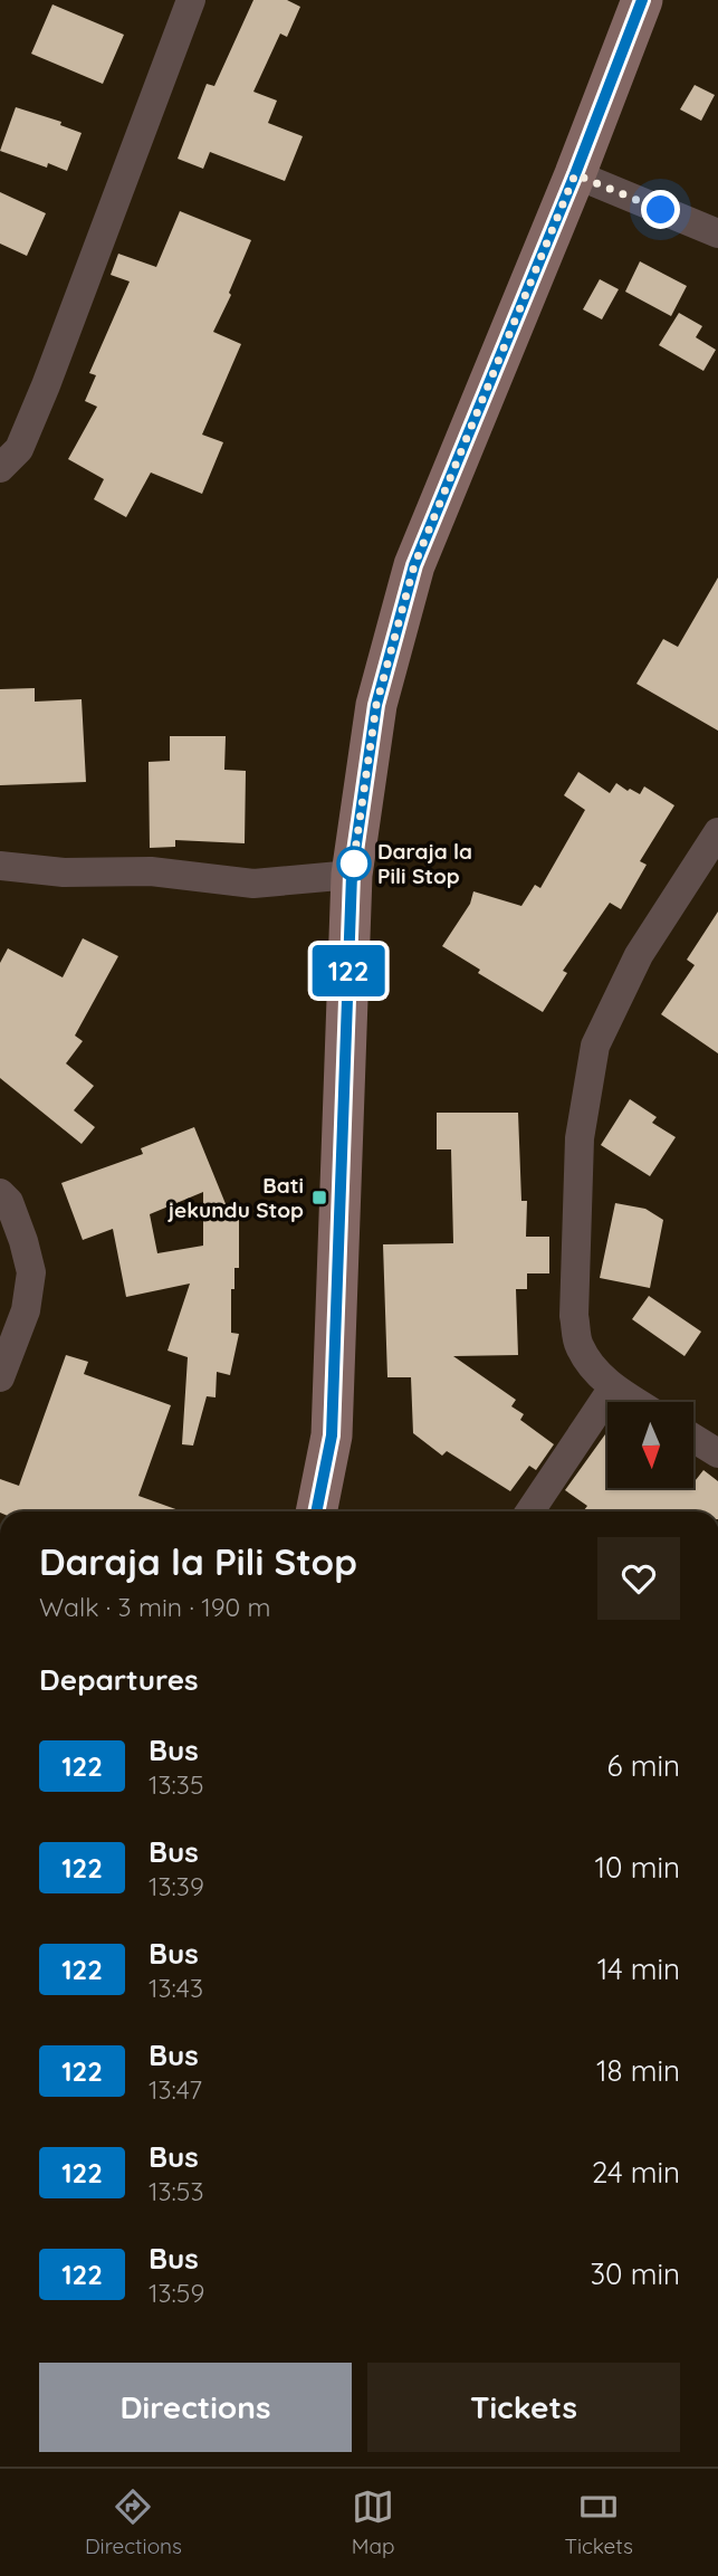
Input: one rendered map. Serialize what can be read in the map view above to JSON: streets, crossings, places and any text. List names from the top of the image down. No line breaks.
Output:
{"places":{"other":["Daraja la Pili Stop"],"transit":["Bati jekundu Stop"]},"lines":["bus line 122"],"north":"bottom","page":{"on_map":"122","heading":[["Daraja la Pili Stop","Walk · 3 min · 190 m"],"Departures"],"list":[{"mark":"122","name":"Bus","note":"13:35","value":"6 min"},{"mark":"122","name":"Bus","note":"13:39","value":"10 min"},{"mark":"122","name":"Bus","note":"13:43","value":"14 min"},{"mark":"122","name":"Bus","note":"13:47","value":"18 min"},{"mark":"122","name":"Bus","note":"13:53","value":"24 min"},{"mark":"122","name":"Bus","note":"13:59","value":"30 min"}],"buttons":["Directions","Tickets"],"tabs":["Directions","Map","Tickets"]}}
